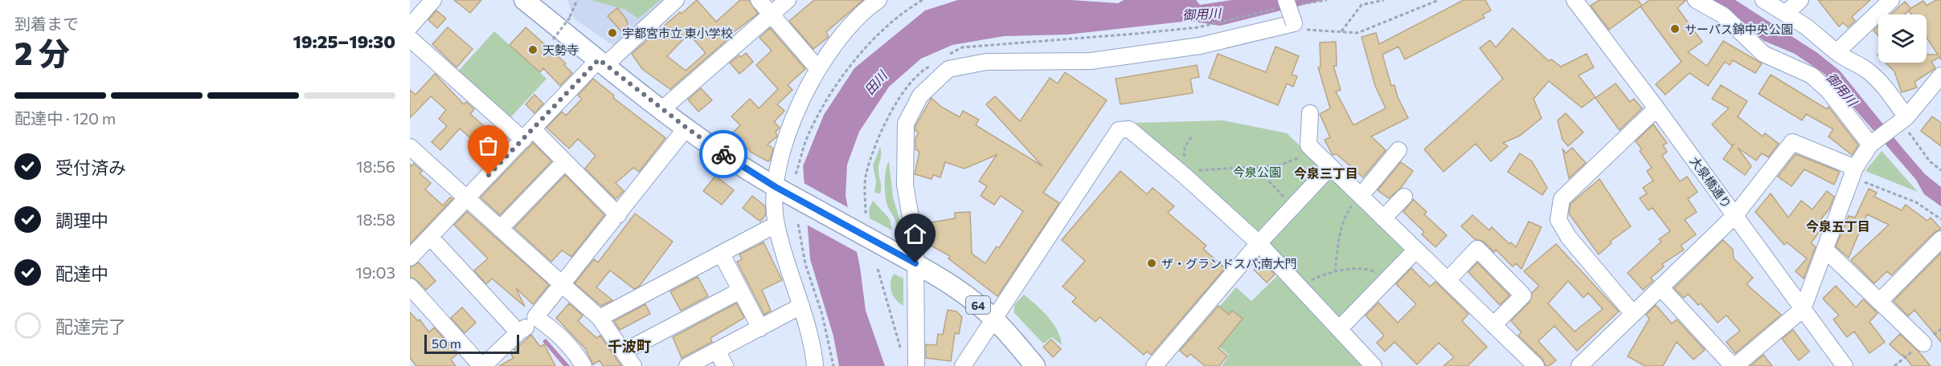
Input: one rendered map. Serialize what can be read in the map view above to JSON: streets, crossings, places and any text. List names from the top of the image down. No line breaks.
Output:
{"streets":{"main road":["64"],"street":["大泉橋通り"]},"districts":["今泉三丁目","今泉五丁目","千波町"],"water":["御用川","田川"],"parks":["今泉公園"],"places":["サーパス錦中央公園","宇都宮市立 東小学校","天勢寺","ザ・グランドスパ;南大門"],"scale_bar":"50 m","page":{"heading":["2 分","到着まで","19:25–19:30"],"bar":"配達中 · 120 m","list":[["受付済み","18:56"],["調理中","18:58"],["配達中","19:03"],"配達完了"],"scale":"50 m"}}
